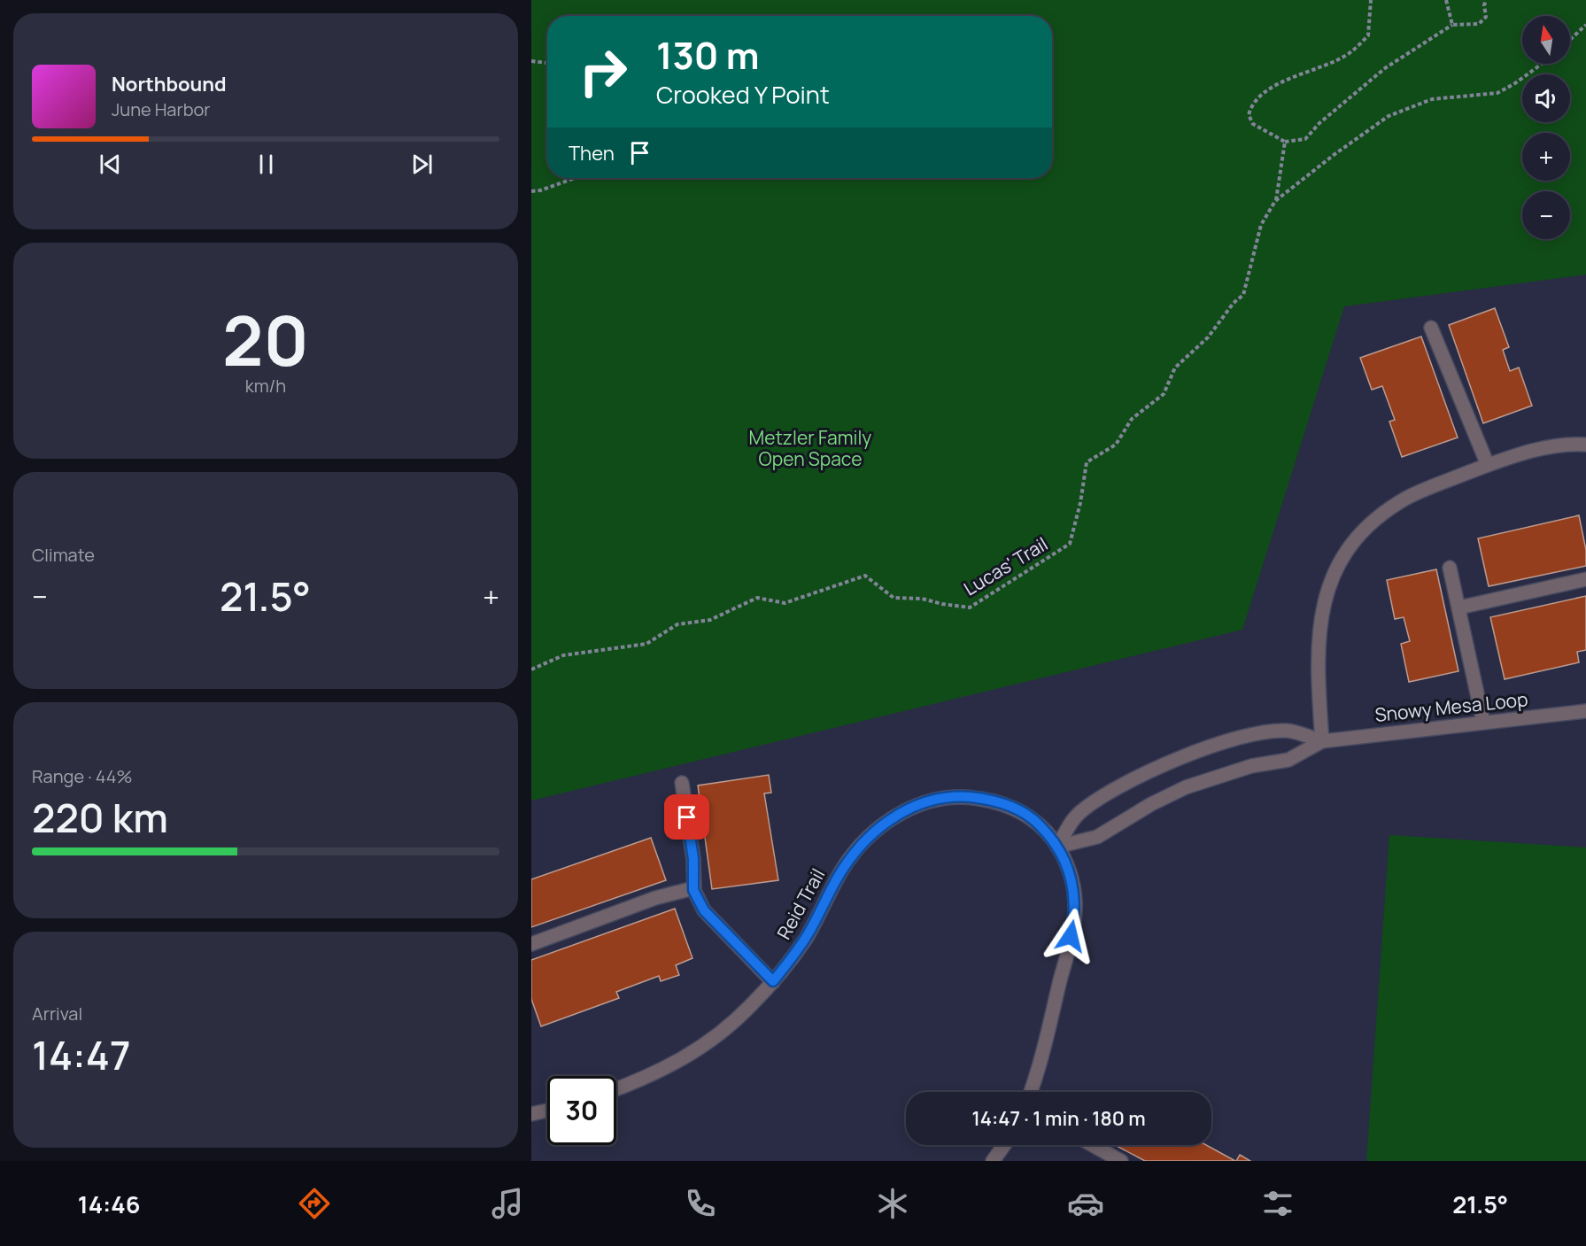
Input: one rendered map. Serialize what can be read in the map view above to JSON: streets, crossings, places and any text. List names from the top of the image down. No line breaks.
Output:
{"streets":{"street":["Snowy Mesa Loop","Reid Trail"],"path":["Lucas' Trail"]},"crossings":[["Snowy Mesa Loop","Reid Trail"]],"parks":["Metzler Family Open Space"],"north":"top","page":{"map_buttons":["+","−"],"turn":["130 m","Crooked Y Point"],"song":["Northbound","June Harbor"],"then":"Then","tile":[["20","km/h"],"Climate",["Range · 44%","220 km"],["Arrival","14:47"]],"heat":["−","21.5°","+"],"limit":"30","trip":"14:47 · 1 min · 180 m","tabs":["14:46","21.5°"]}}
